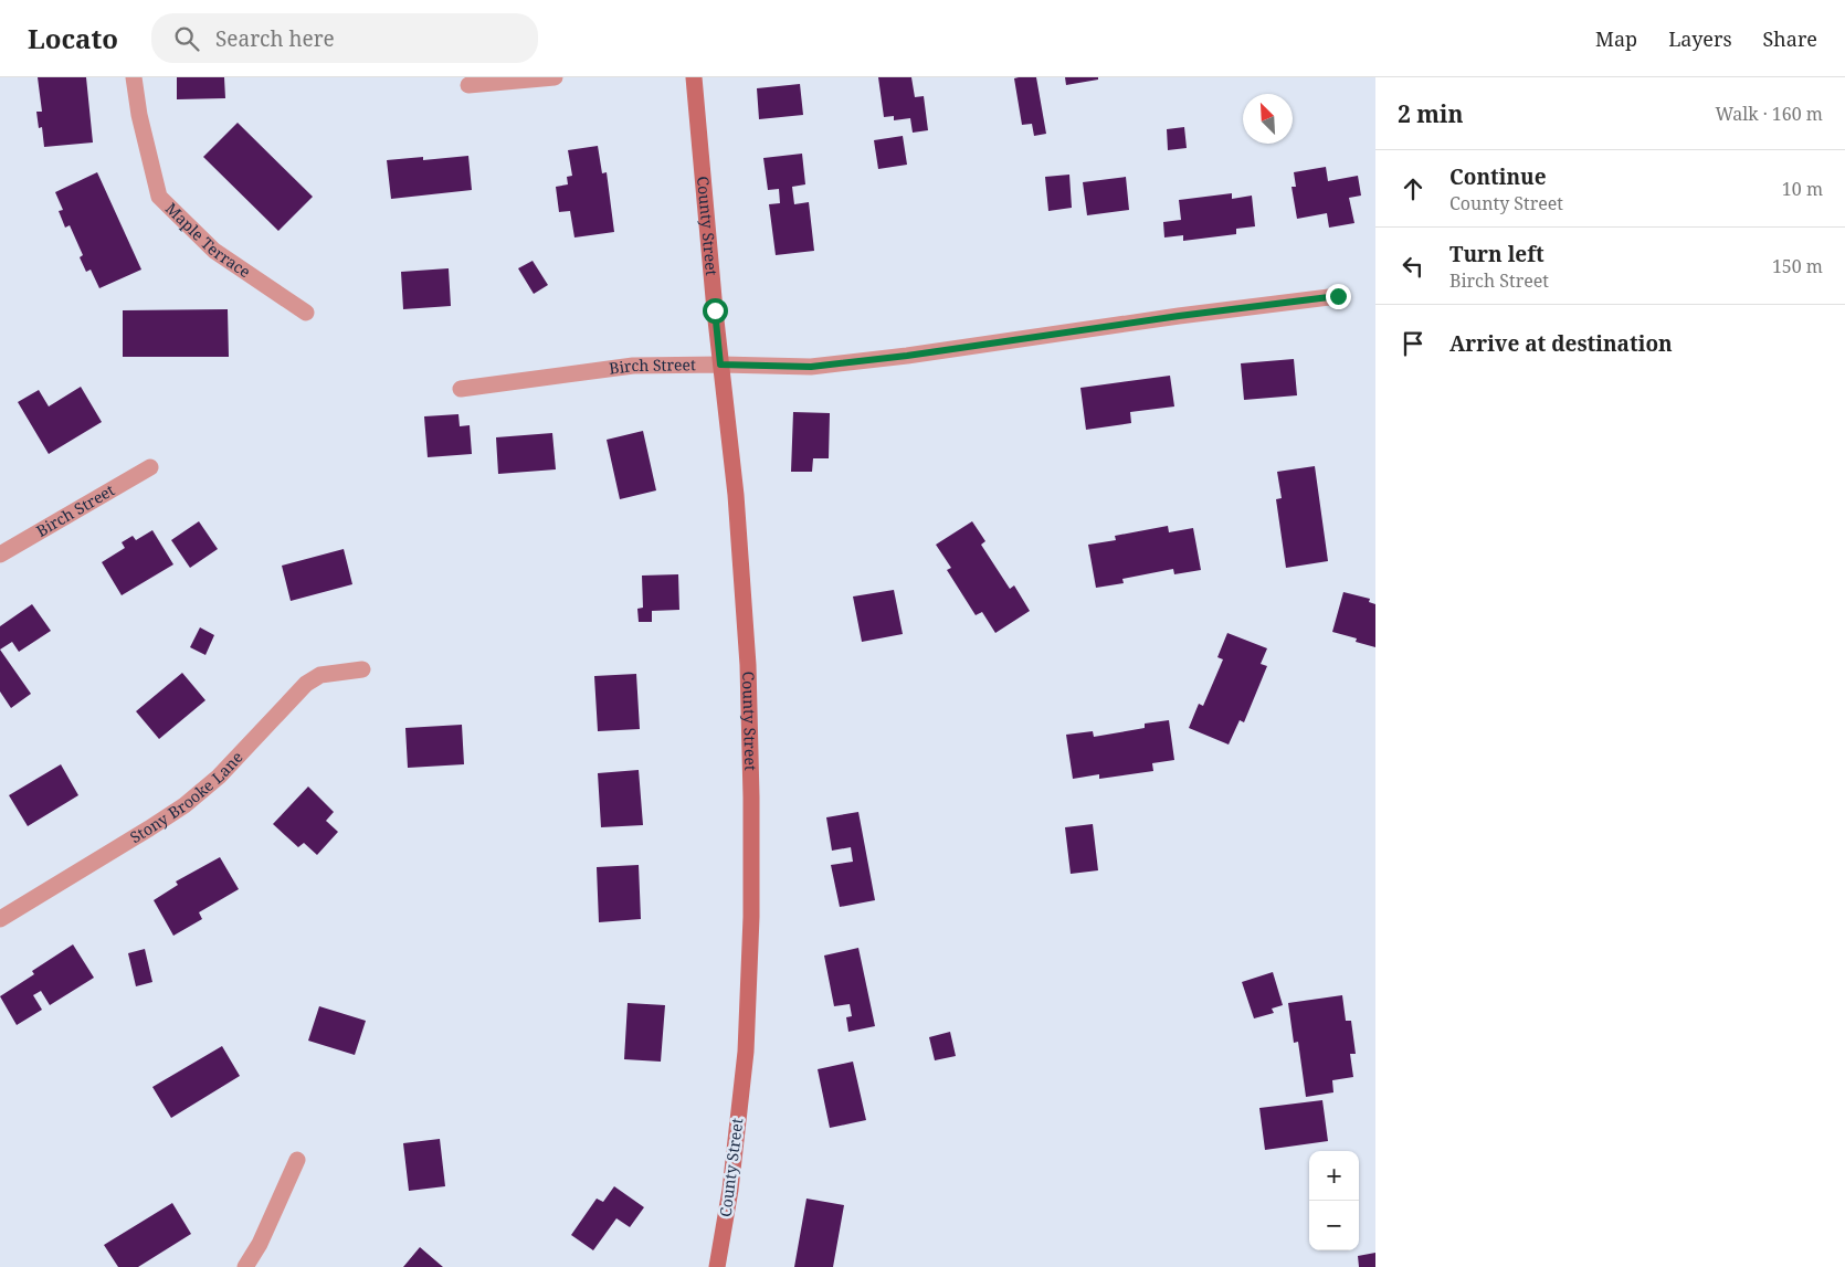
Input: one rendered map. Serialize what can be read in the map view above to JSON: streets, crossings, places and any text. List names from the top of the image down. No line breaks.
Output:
{"streets":{"main road":["County Street"],"street":["Maple Terrace","Birch Street","Stony Brooke Lane"]},"crossings":[["County Street","Birch Street"]],"north":"top left","page":{"header":"Locato","search":"Search here","nav":["Map","Layers","Share"],"heading":["2 min","Walk · 160 m"],"list":[["Continue","County Street","10 m"],["Turn left","Birch Street","150 m"],"Arrive at destination"],"map_buttons":["+","−"]}}
